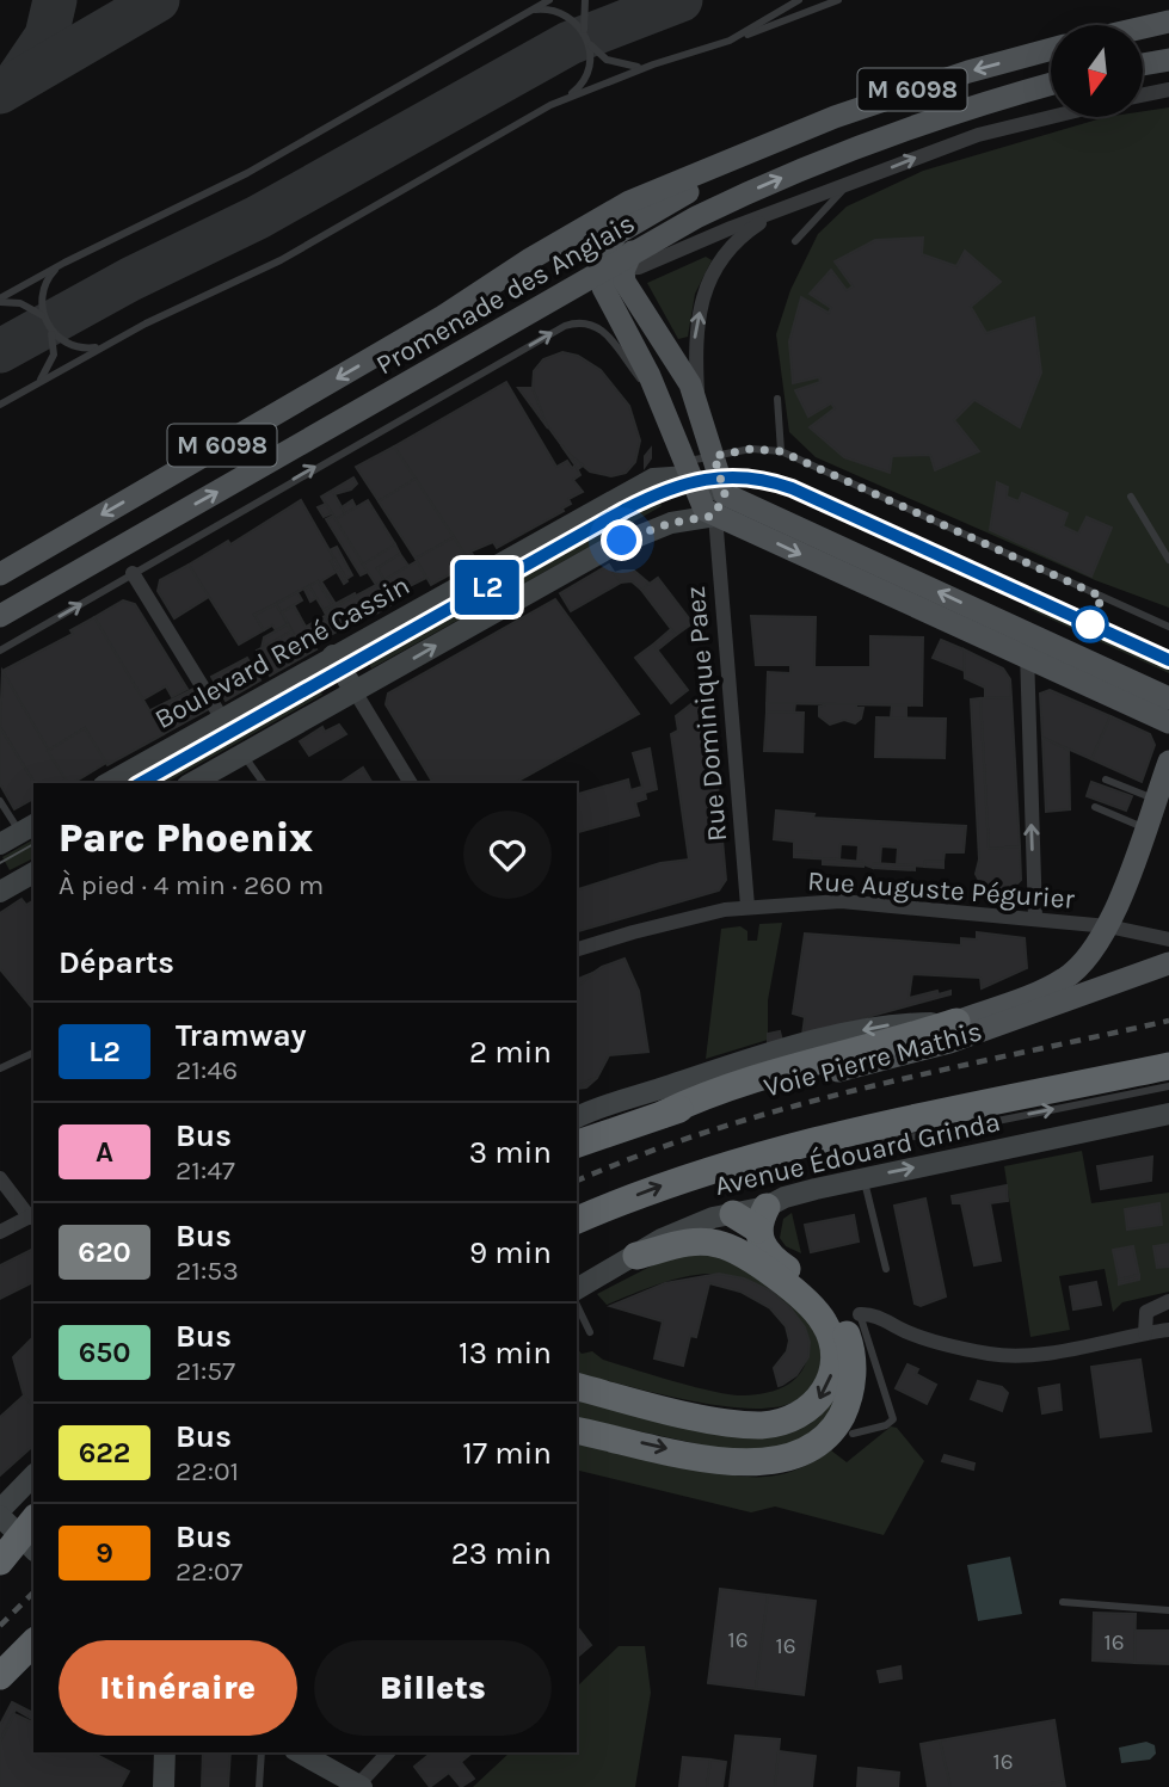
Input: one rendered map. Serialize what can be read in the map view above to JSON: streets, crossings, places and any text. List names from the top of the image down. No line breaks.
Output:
{"streets":{"highway":["Voie Pierre Mathis"],"main road":["M 6098","Promenade des Anglais","Boulevard René Cassin","Avenue Édouard Grinda"],"street":["Rue Dominique Paez","Rue Auguste Pégurier"]},"crossings":[["Rue Dominique Paez","Rue Auguste Pégurier"]],"lines":["tram line L2"],"house_numbers":["16","16","16","16"],"north":"bottom","page":{"on_map":"L2","heading":[["Parc Phoenix","À pied · 4 min · 260 m"],"Départs"],"list":[{"mark":"L2","name":"Tramway","note":"21:46","value":"2 min"},{"mark":"A","name":"Bus","note":"21:47","value":"3 min"},{"mark":"620","name":"Bus","note":"21:53","value":"9 min"},{"mark":"650","name":"Bus","note":"21:57","value":"13 min"},{"mark":"622","name":"Bus","note":"22:01","value":"17 min"},{"mark":"9","name":"Bus","note":"22:07","value":"23 min"}],"buttons":["Itinéraire","Billets"]}}
